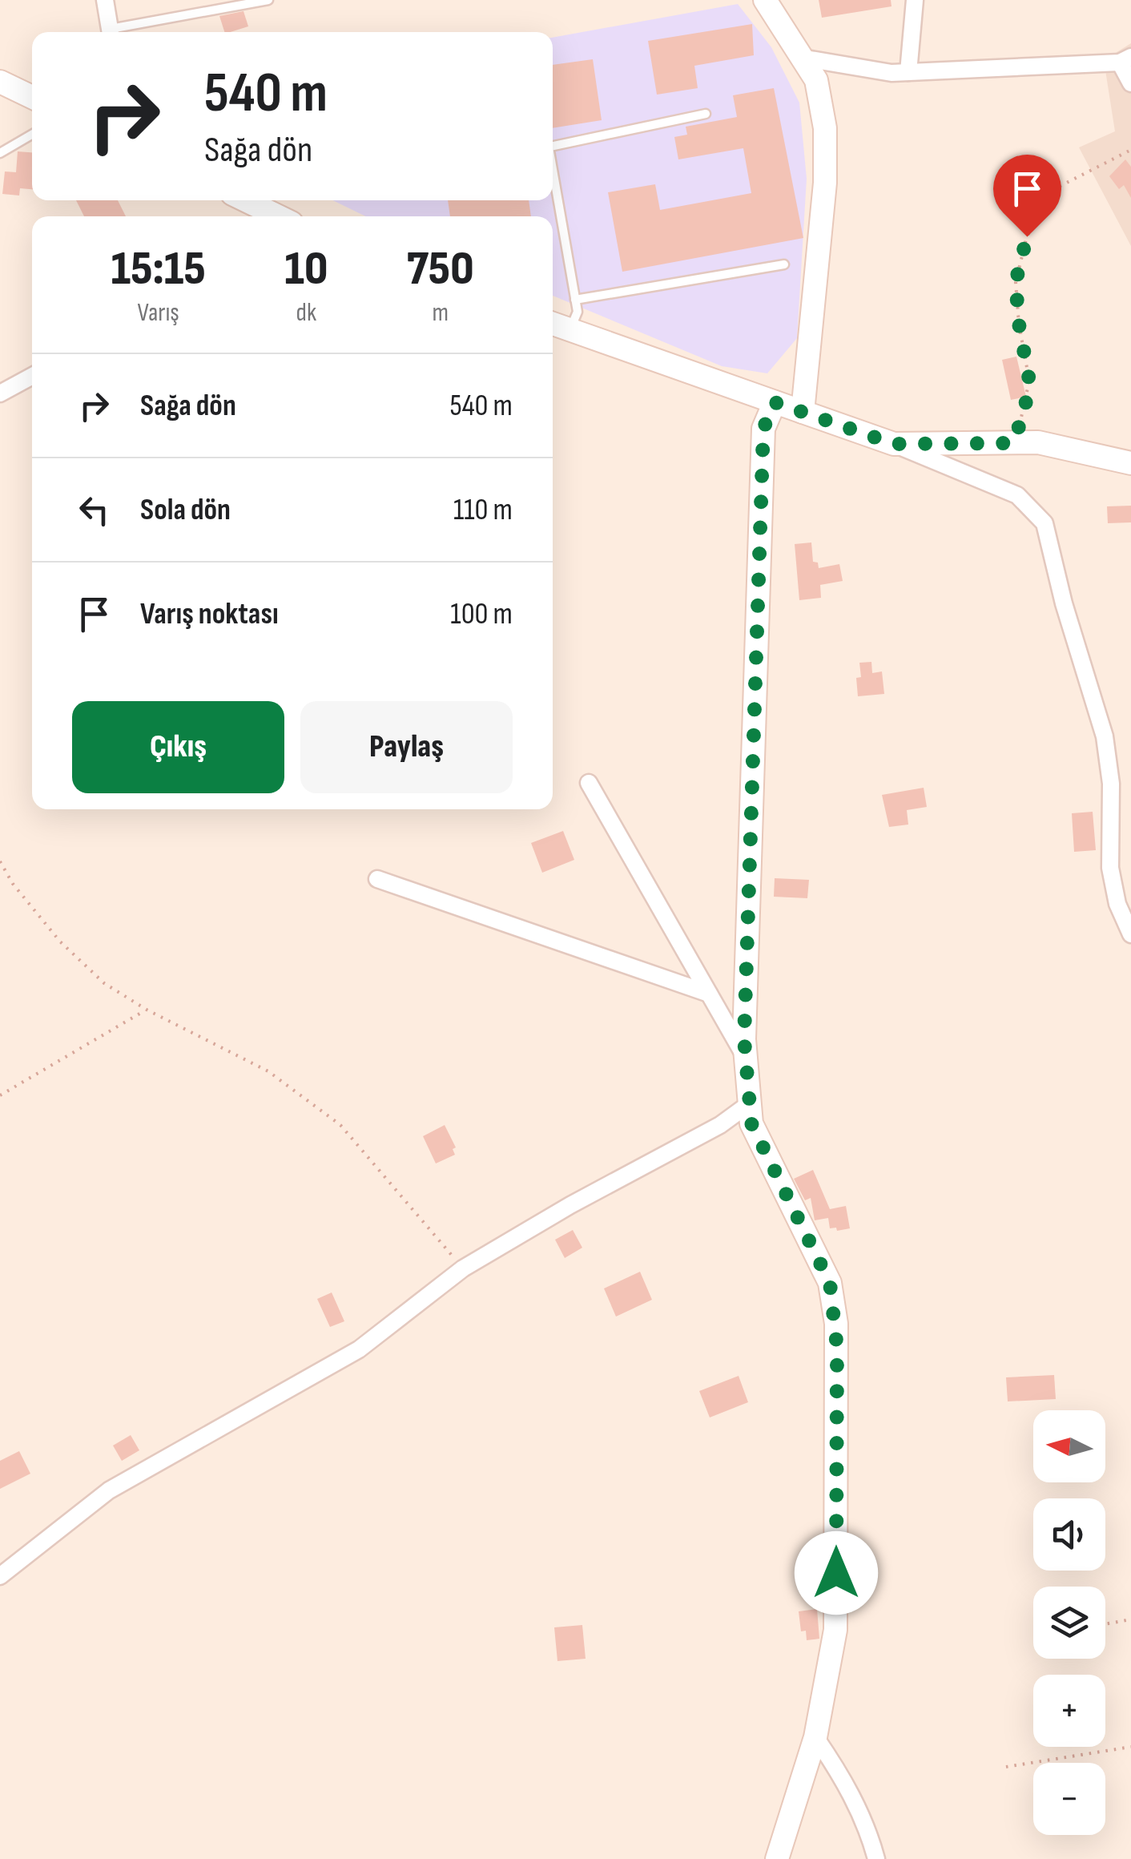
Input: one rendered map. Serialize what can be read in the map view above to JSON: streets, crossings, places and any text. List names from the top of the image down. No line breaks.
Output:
{"north":"left","page":{"turn":["540 m","Sağa dön"],"eta":["15:15","Varış","10","dk","750","m"],"list":[{"name":"Sağa dön","value":"540 m"},{"name":"Sola dön","value":"110 m"},{"name":"Varış noktası","value":"100 m"}],"buttons":["Çıkış","Paylaş"],"map_buttons":["+","−"]}}
